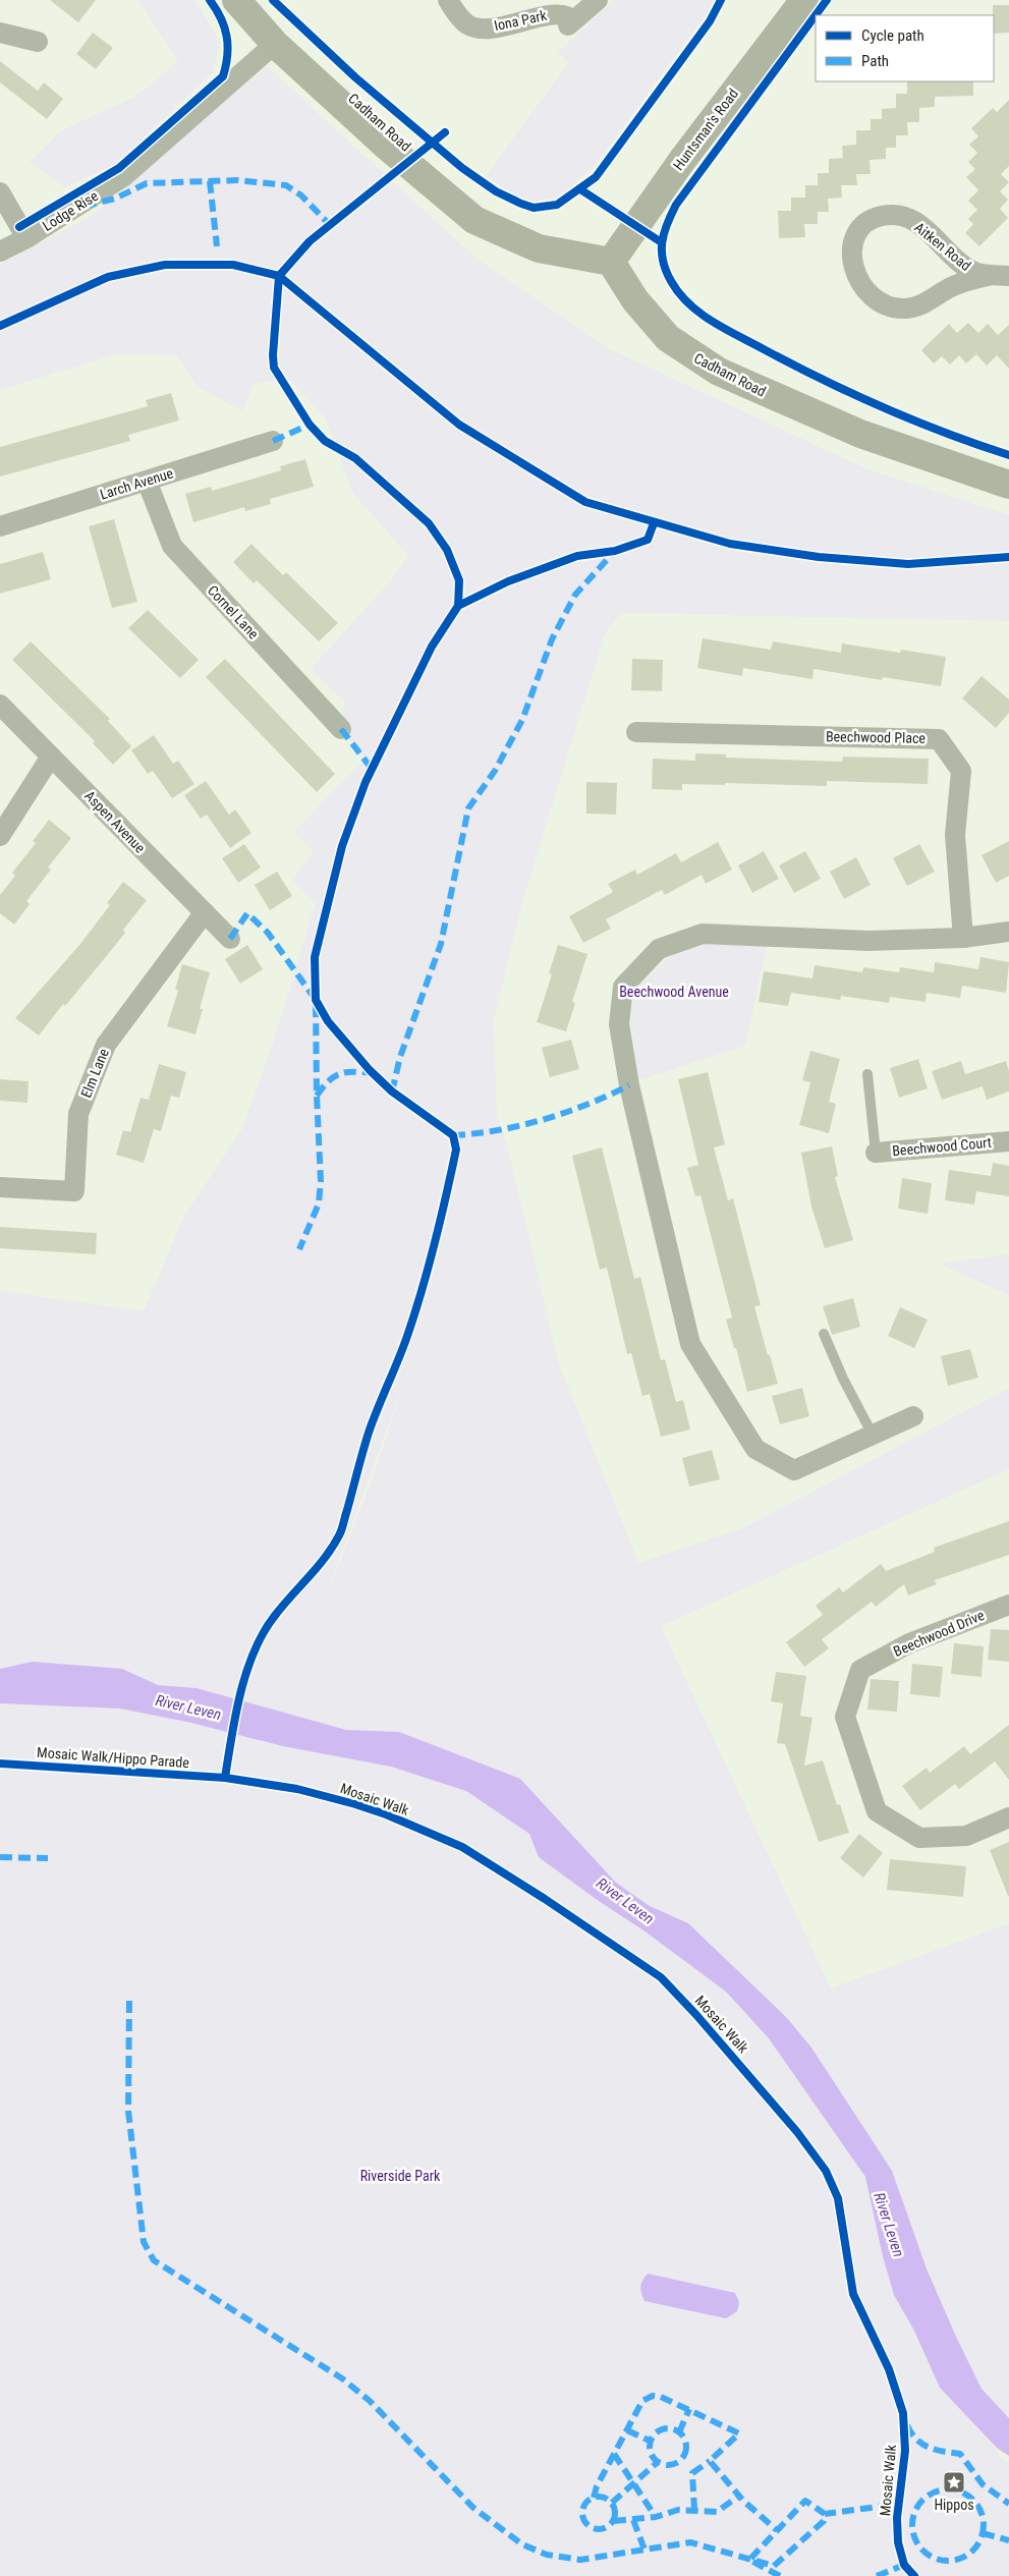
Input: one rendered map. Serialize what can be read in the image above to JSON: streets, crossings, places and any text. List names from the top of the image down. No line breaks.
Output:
{"streets":{"street":["Iona Park","Cadham Road","Huntsman's Road","Lodge Rise","Aitken Road","Larch Avenue","Cornel Lane","Beechwood Place","Aspen Avenue","Elm Lane","Beechwood Court","Beechwood Drive"],"cycle path":["Mosaic Walk/Hippo Parade"]},"crossings":[["Cadham Road","Huntsman's Road"],["Cadham Road","Lodge Rise"],["Larch Avenue","Cornel Lane"],["Aspen Avenue","Elm Lane"]],"water":["River Leven"],"parks":["Beechwood Avenue","Riverside Park"],"places":{"place":["Hippos"]},"legend":["Cycle path","Path"]}
